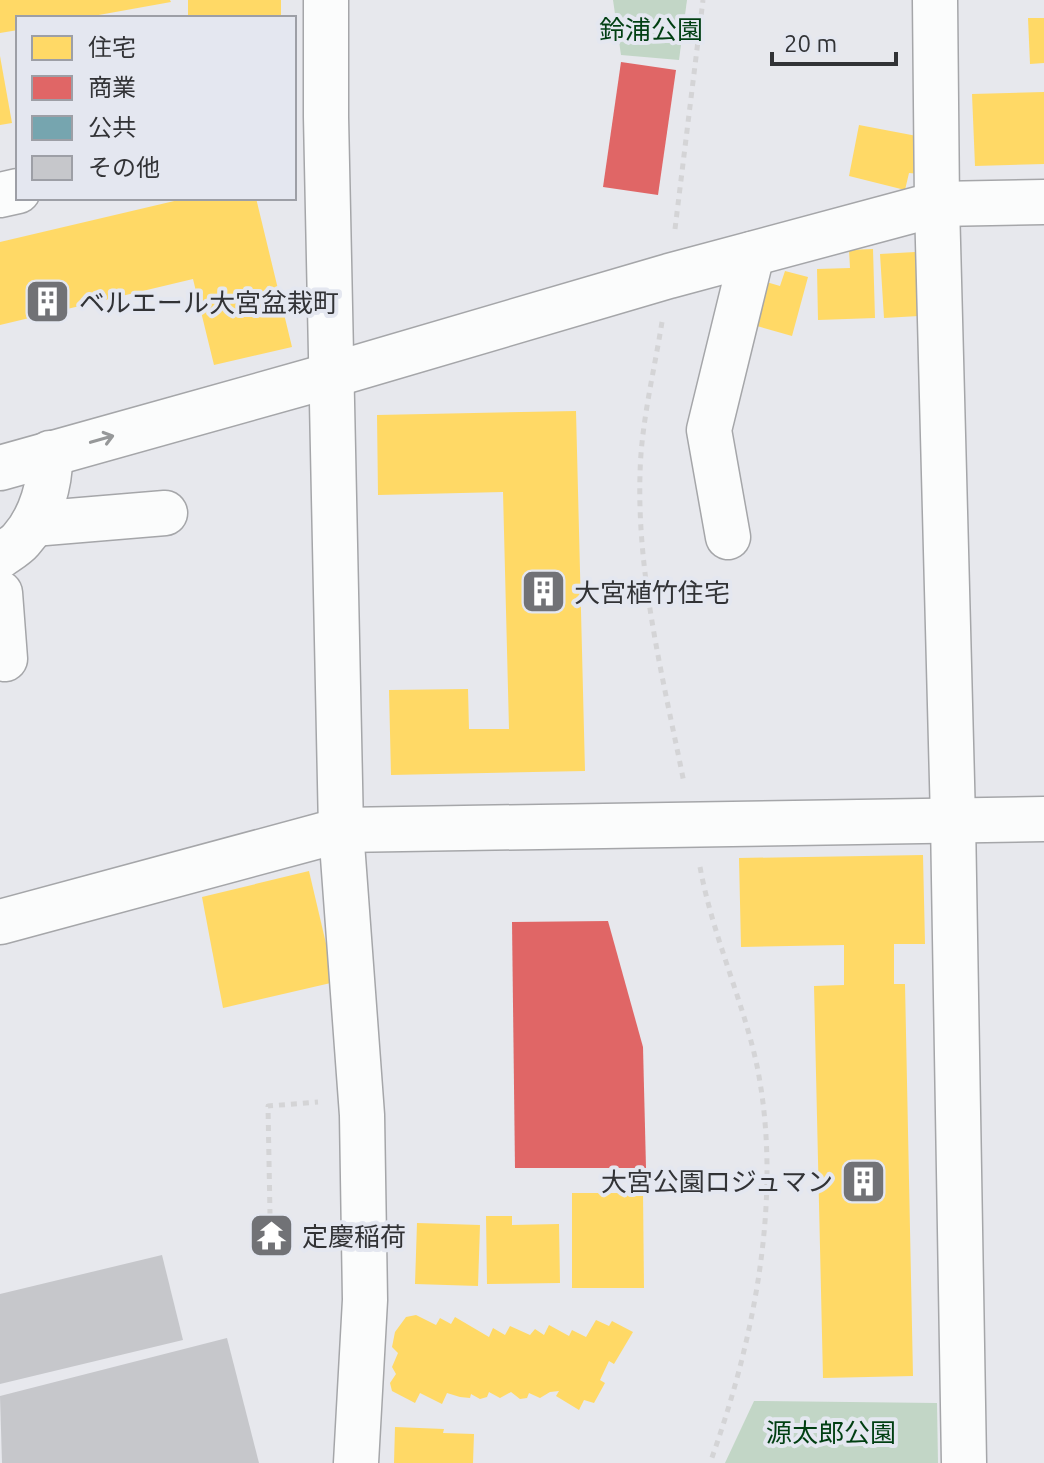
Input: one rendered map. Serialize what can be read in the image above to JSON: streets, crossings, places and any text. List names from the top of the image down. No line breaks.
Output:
{"parks":["鈴浦公園","源太郎公園"],"places":{"building":["ベルエール大宮盆栽町","大宮植竹住宅","大宮公園ロジュマン"],"temple":["定慶稲荷"]},"legend":["住宅","商業","公共","その他"],"scale_bar":"20 m"}
